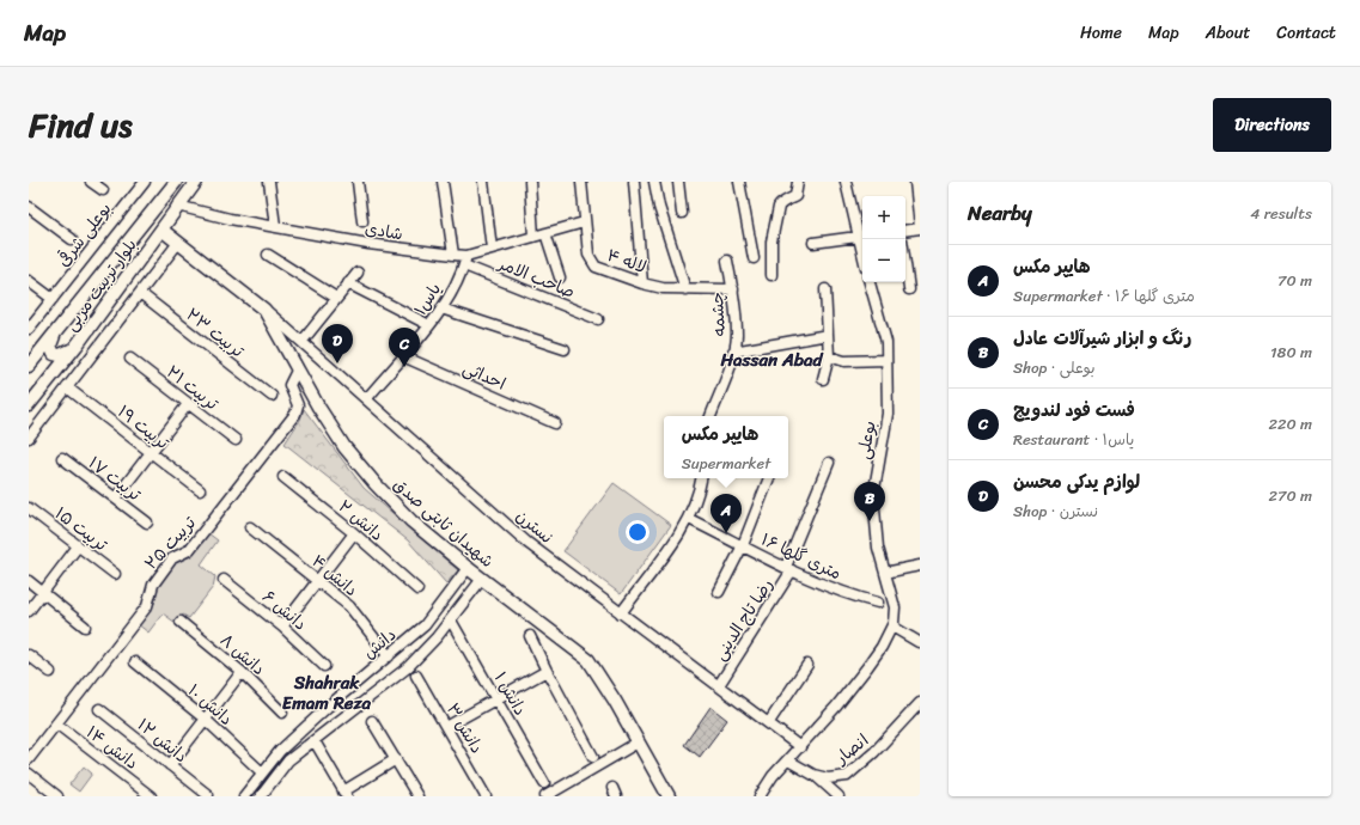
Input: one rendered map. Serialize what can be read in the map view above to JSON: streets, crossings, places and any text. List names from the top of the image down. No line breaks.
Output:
{"streets":{"main road":["بلوار تربیت مربی","شهیدان ثابتی صدق"],"street":["شادی","بوعلی شرقی","لاله ۴","صاحب الامر","یاس۱","چشمه","تربیت ۲۳","احداثی","تربیت ۲۱","تربیت ۱۹","بوعلی","تربیت ۱۷","دانش ۲","نسترن","تربیت ۱۵","تربیت ۲۵","۱۶ متری گلها","دانش ۴","دانش ۶","رضا تاج الدینی","دانش","دانش ۸","دانش ۱","دانش ۱۰","دانش ۳","دانش ۱۲","دانش ۱۴","انصار"]},"crossings":[["شادی","لاله ۴"],["شادی","بلوار تربیت مربی"],["شادی","یاس۱"],["لاله ۴","چشمه"],["صاحب الامر","یاس۱"],["بلوار تربیت مربی","شهیدان ثابتی صدق"],["یاس۱","احداثی"],["یاس۱","نسترن"],["بوعلی","نسترن"],["بوعلی","انصار"],["شهیدان ثابتی صدق","نسترن"],["شهیدان ثابتی صدق","تربیت ۲۵"],["شهیدان ثابتی صدق","دانش"],["نسترن","رضا تاج الدینی"],["تربیت ۲۵","دانش ۱۴"],["۱۶ متری گلها","رضا تاج الدینی"],["دانش ۴","دانش"],["دانش","دانش ۱"],["دانش","دانش ۱۰"]],"districts":["Hassan Abad","Shahrak Emam Reza"],"page":{"header":"Map","nav":["Home","Map","About","Contact"],"title":"Find us","buttons":"Directions","heading":["Nearby","4 results"],"map_buttons":["+","−"],"list":[{"mark":"A","name":"هایپر مکس","note":"Supermarket · ۱۶ متری گلها","value":"70 m"},{"mark":"B","name":"رنگ و ابزار شیرآلات عادل","note":"Shop · بوعلی","value":"180 m"},{"mark":"C","name":"فست فود لندویچ","note":"Restaurant · یاس۱","value":"220 m"},{"mark":"D","name":"لوازم یدکی محسن","note":"Shop · نسترن","value":"270 m"}],"pins":["D","C","B","A"],"popup":["هایپر مکس","Supermarket"]}}
